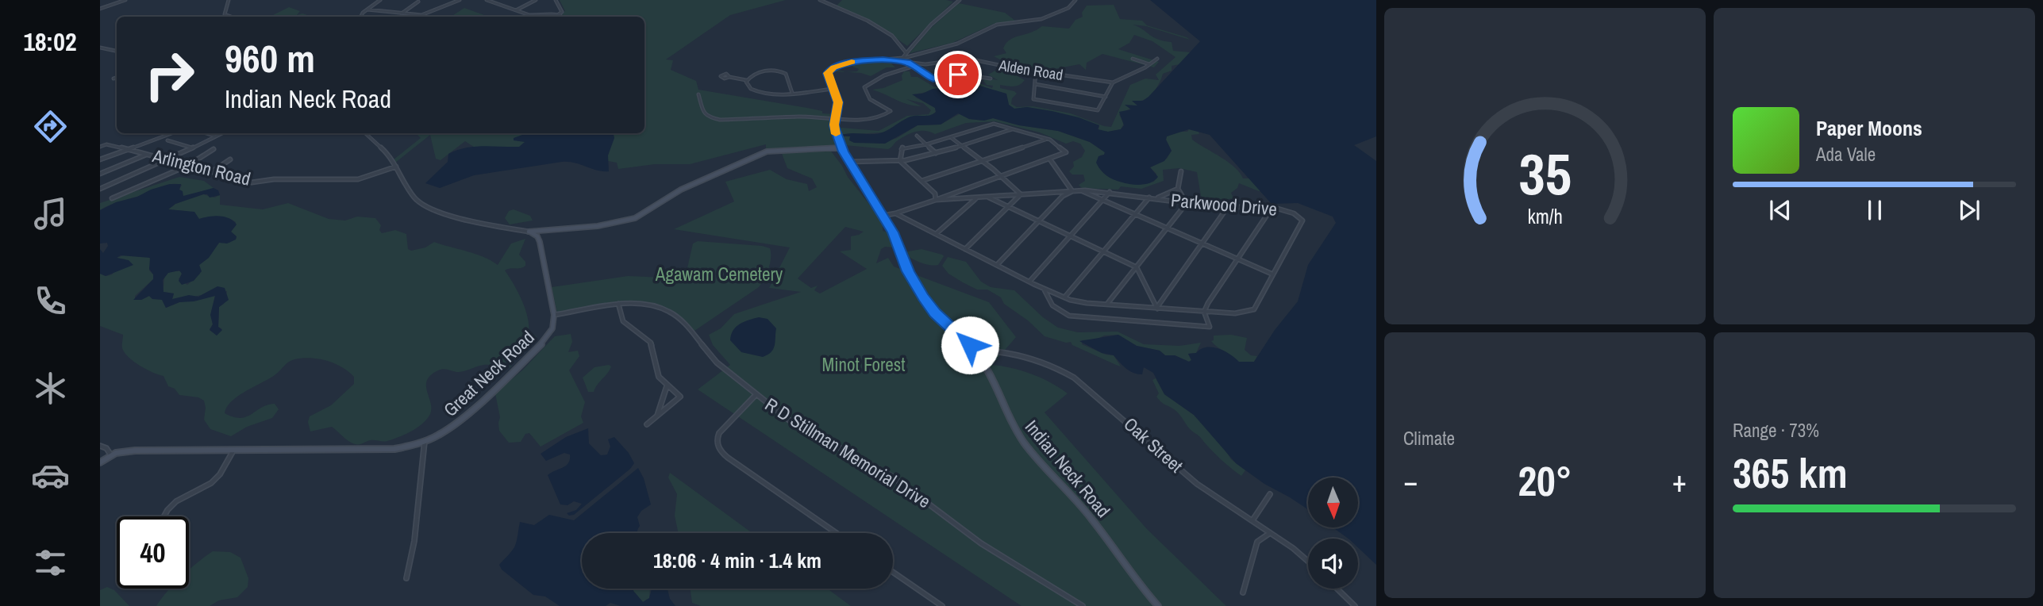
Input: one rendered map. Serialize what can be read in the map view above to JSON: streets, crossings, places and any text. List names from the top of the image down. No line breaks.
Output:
{"streets":{"street":["Alden Road","Arlington Road","Parkwood Drive","Great Neck Road","Oak Street","R D Stillman Memorial Drive","Indian Neck Road"]},"crossings":[["Alden Road","Indian Neck Road"],["Parkwood Drive","Indian Neck Road"],["Great Neck Road","R D Stillman Memorial Drive"],["Oak Street","Indian Neck Road"]],"parks":["Agawam Cemetery","Minot Forest"],"north":"bottom","page":{"tabs":"18:02","turn":["960 m","Indian Neck Road"],"song":["Paper Moons","Ada Vale"],"tile":["Climate",["Range · 73%","365 km"]],"heat":["−","20°","+"],"limit":"40","trip":"18:06 · 4 min · 1.4 km","gauge":["35","km/h"]}}
